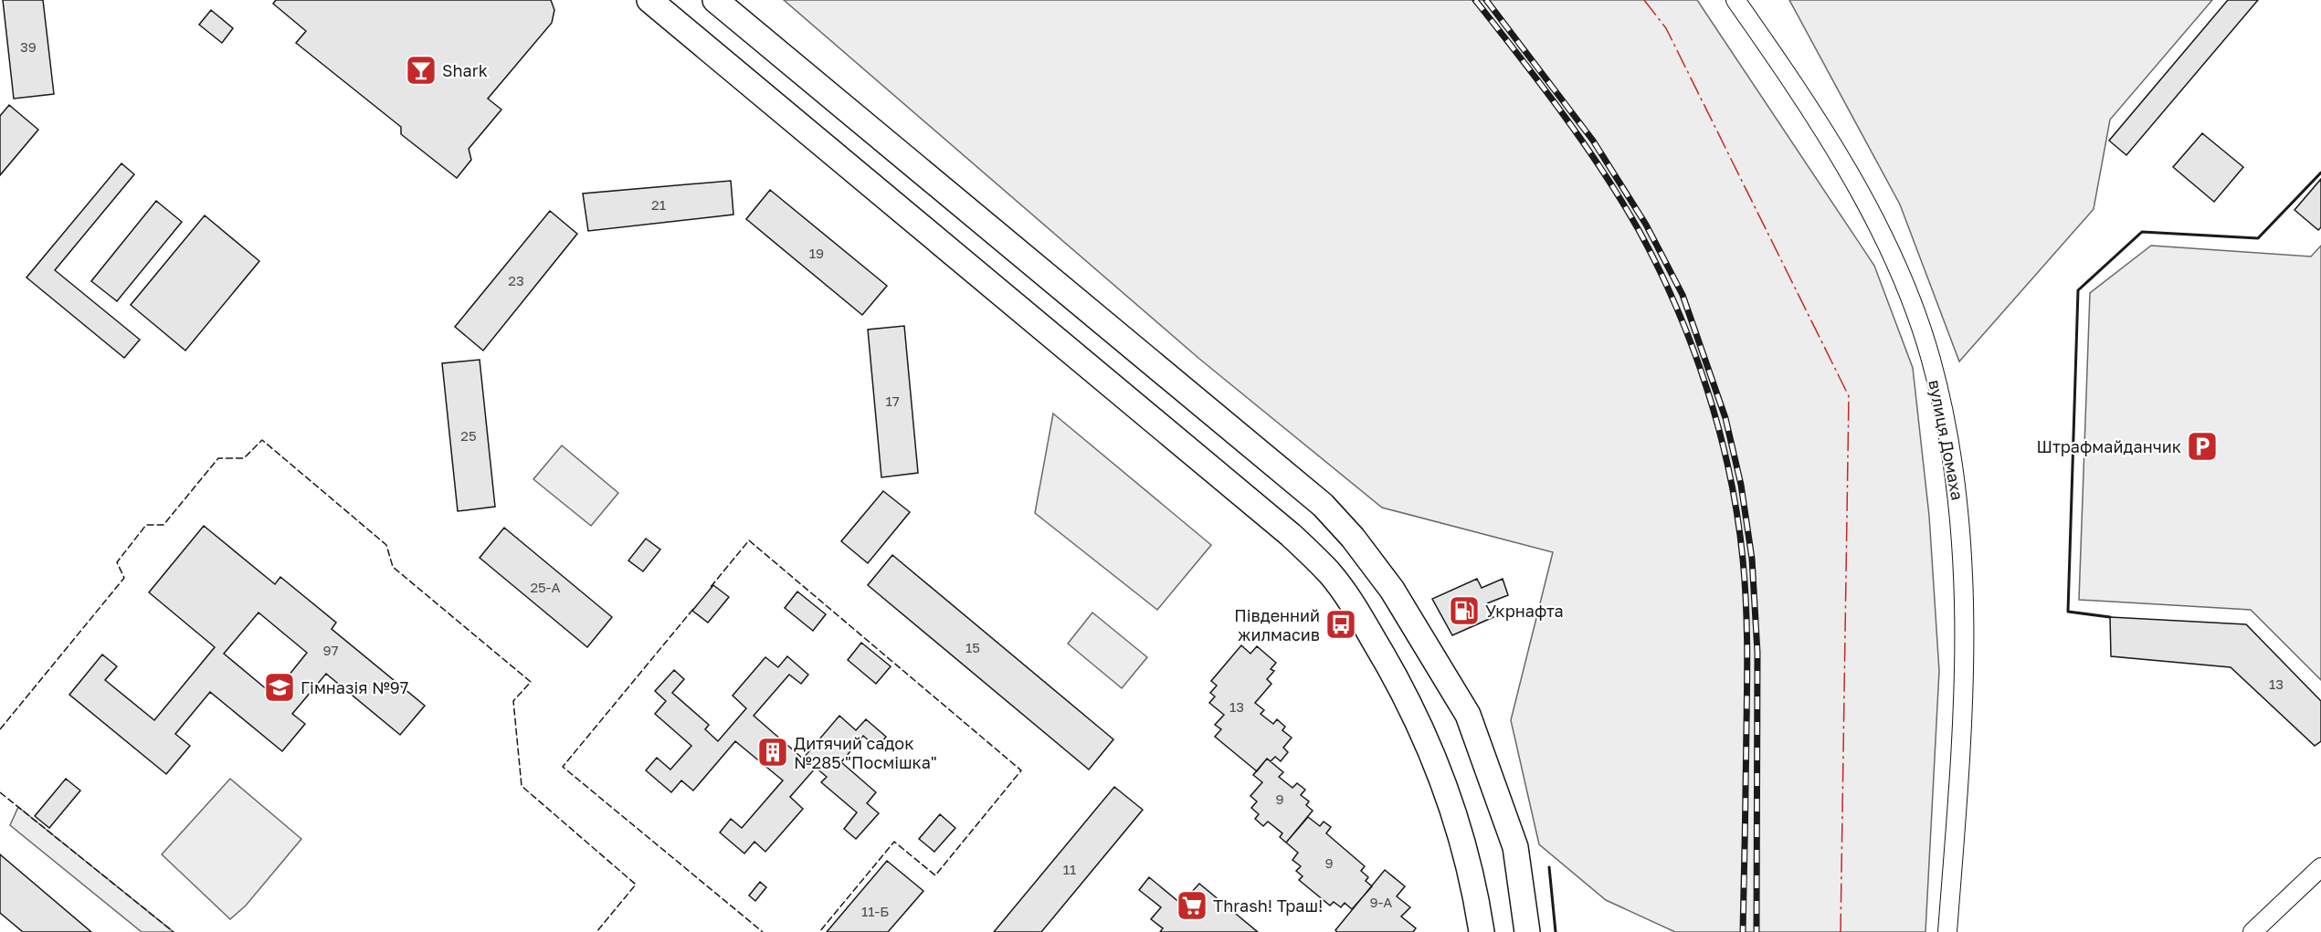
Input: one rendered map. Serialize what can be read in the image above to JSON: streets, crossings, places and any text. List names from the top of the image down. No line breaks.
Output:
{"streets":{"street":["вулиця Домаха"]},"places":{"bar":["Shark"],"parking":["Штрафмайданчик"],"fuel station":["Укрнафта"],"bus stop":["Південний жилмасив"],"school or university":["Гімназія №97"],"building":["Дитячий садок №285 \"Посмішка\""],"supermarket":["Thrash! Траш!"]},"house_numbers":["39","21","19","23","17","25","25-А","15","97","13","13","9","9","11","9-А","11-Б"]}
